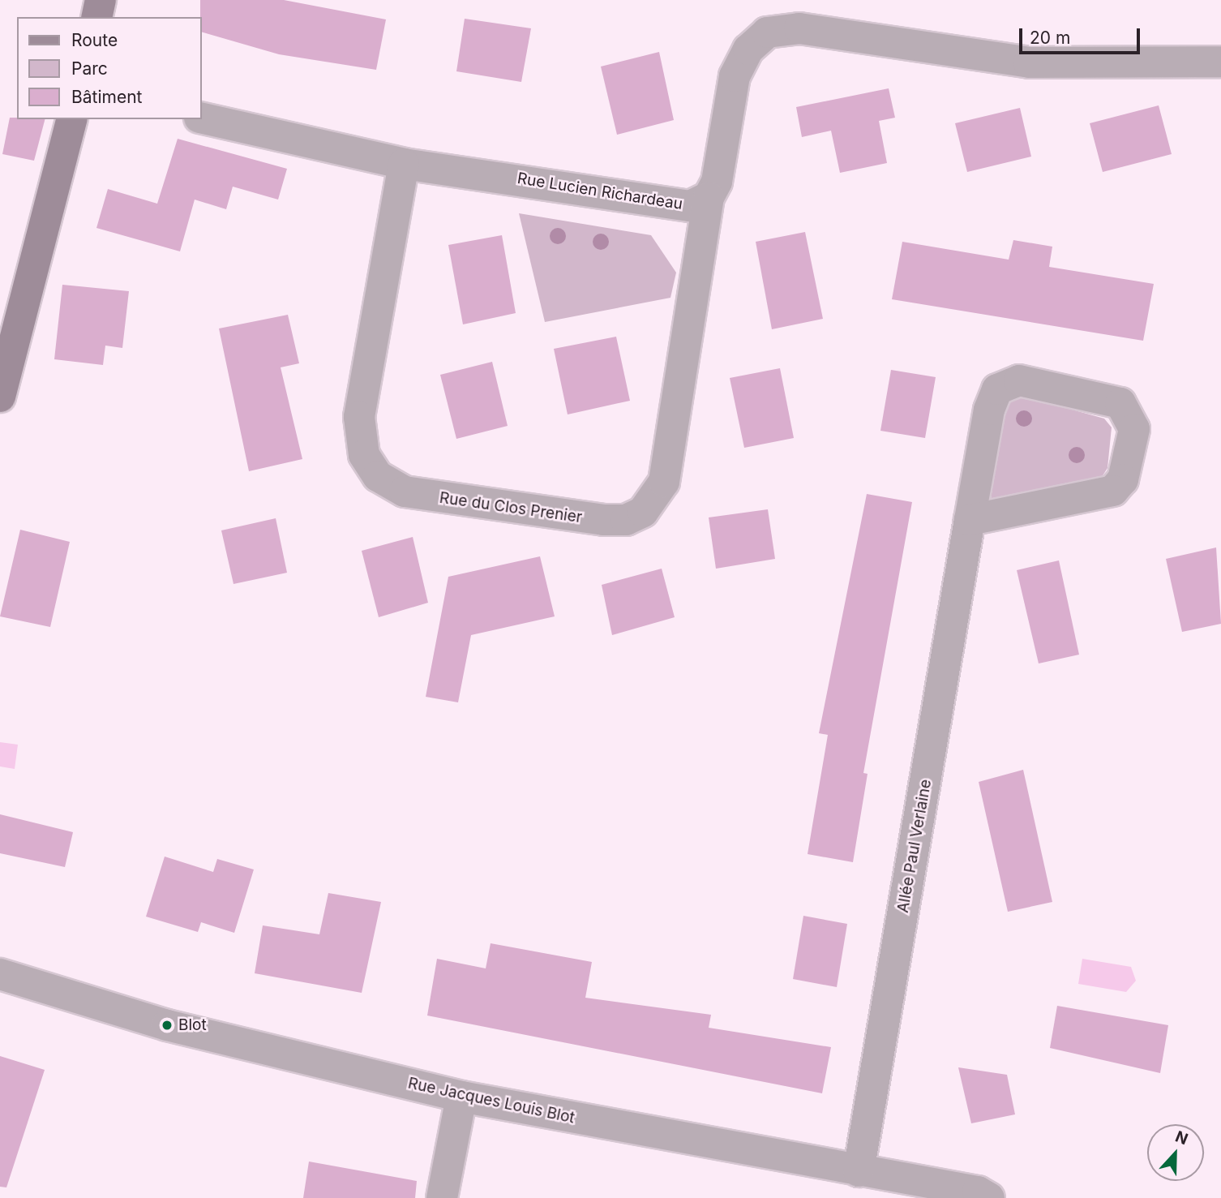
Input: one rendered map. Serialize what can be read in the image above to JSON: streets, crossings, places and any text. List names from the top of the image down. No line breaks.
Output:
{"streets":{"street":["Rue Lucien Richardeau","Rue du Clos Prenier","Allée Paul Verlaine","Rue Jacques Louis Blot"]},"crossings":[["Rue Lucien Richardeau","Rue du Clos Prenier"],["Allée Paul Verlaine","Rue Jacques Louis Blot"]],"places":["Blot"],"legend":["Route","Parc","Bâtiment"],"scale_bar":"20 m","north":"top"}
